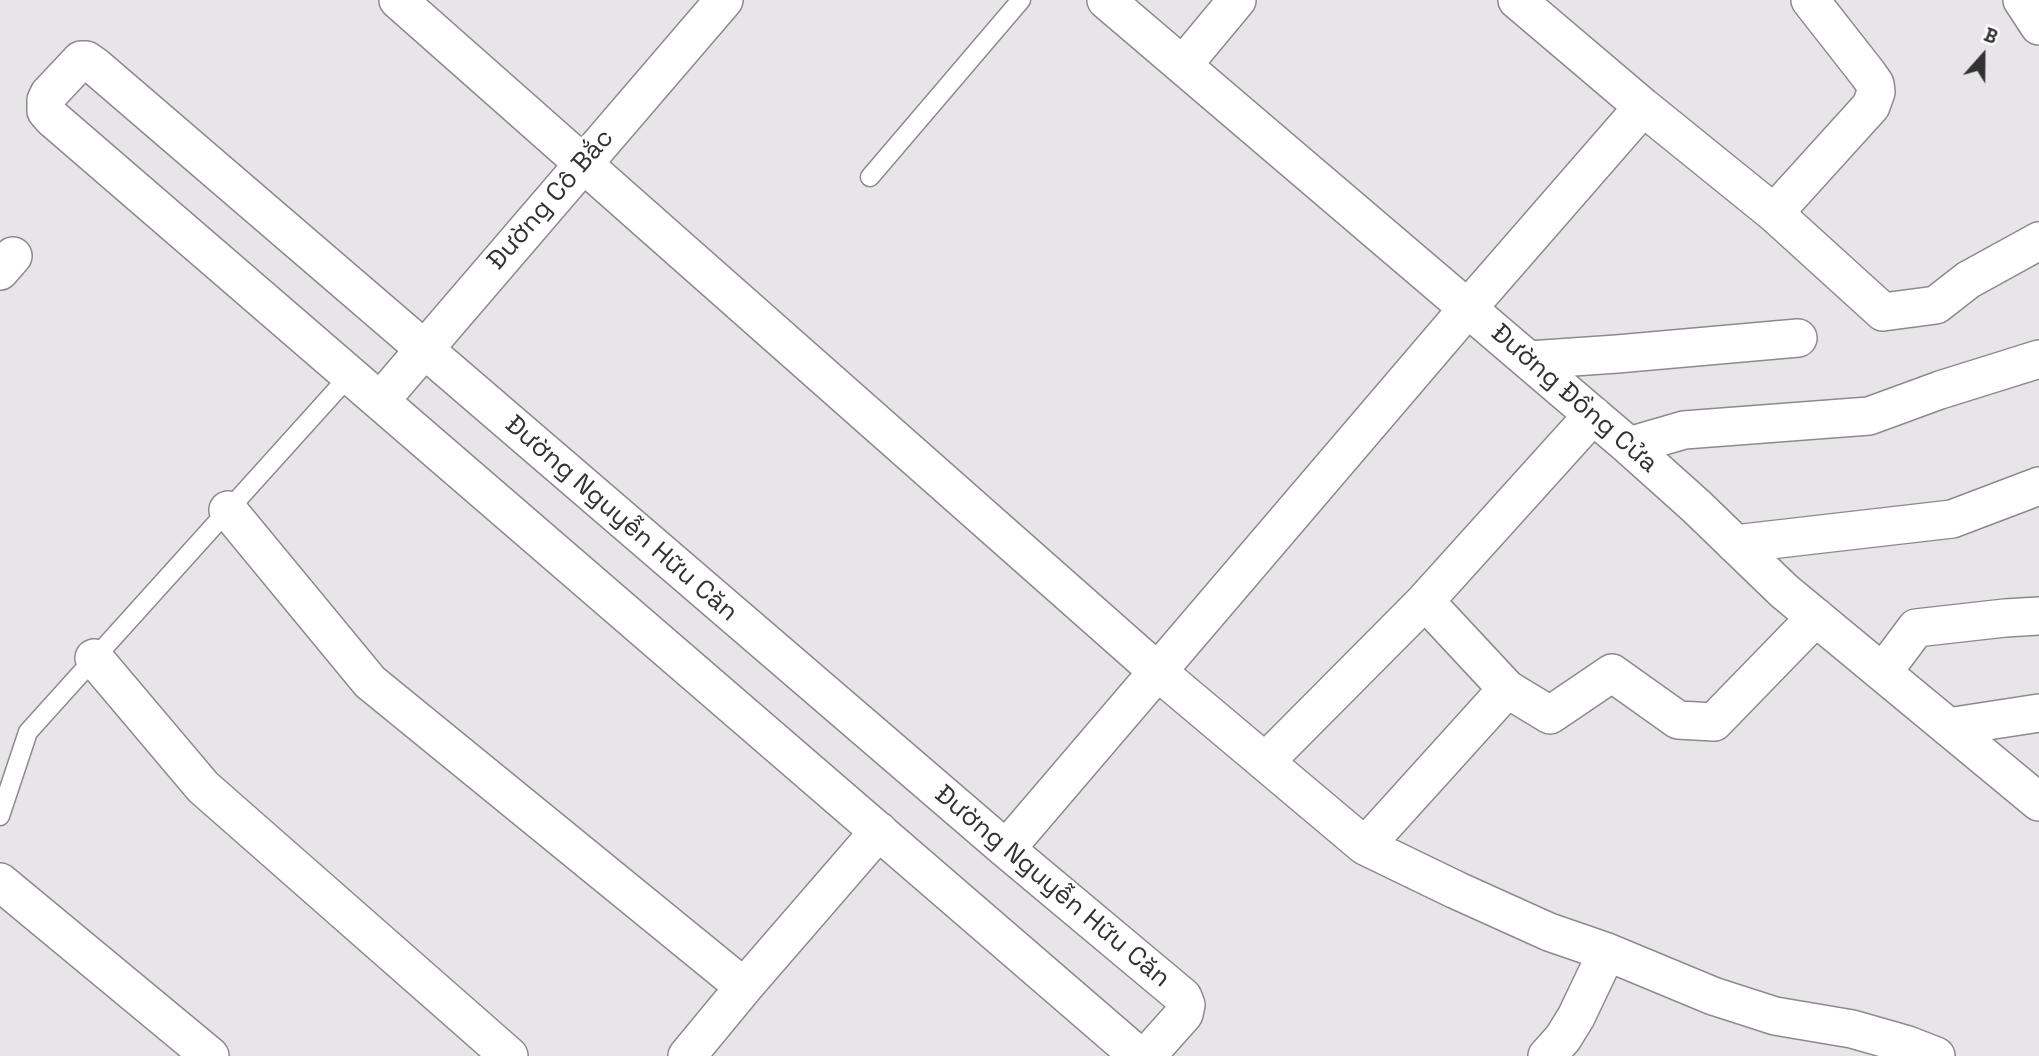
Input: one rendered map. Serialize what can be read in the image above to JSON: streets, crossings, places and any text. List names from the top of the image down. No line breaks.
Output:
{"streets":{"street":["Đường Cô Bắc","Đường Đồng Cửa","Đường Nguyễn Hữu Căn"]},"crossings":[["Đường Cô Bắc","Đường Nguyễn Hữu Căn"]],"north":"top"}
